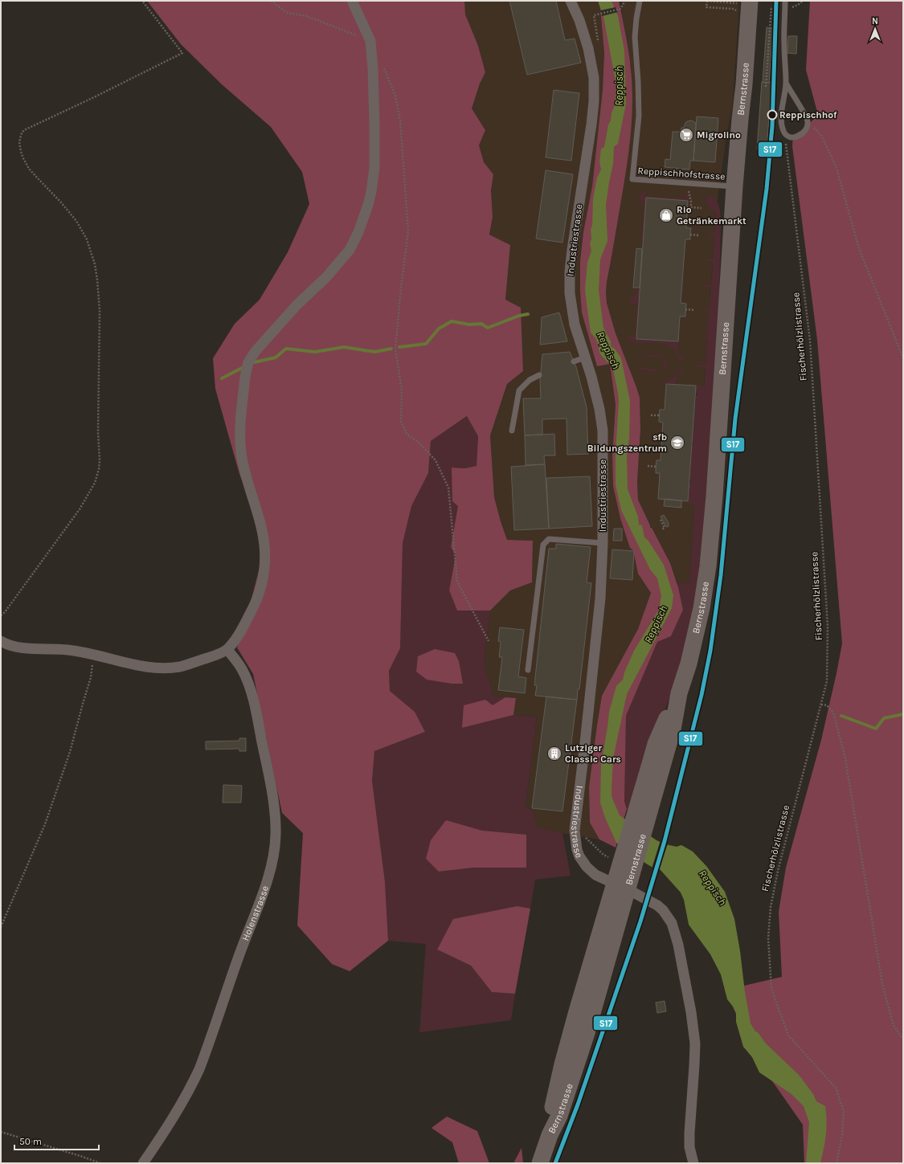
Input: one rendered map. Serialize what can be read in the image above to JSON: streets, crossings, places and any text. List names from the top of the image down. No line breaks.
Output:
{"streets":{"main road":["Bernstrasse"],"street":["Industriestrasse","Holenstrasse"],"lane":["Reppischhofstrasse"],"path":["Fischerhölzlistrasse"]},"crossings":[["Bernstrasse","Reppischhofstrasse"],["Bernstrasse","Industriestrasse"]],"water":["Reppisch"],"places":{"other":["Reppischhof"],"supermarket":["Migrolino"],"shop":["Rio Getränkemarkt"],"school or university":["sfb Bildungszentrum"],"building":["Lutziger Classic Cars"]},"lines":["transit line S17"],"scale_bar":"50 m","north":"top"}
